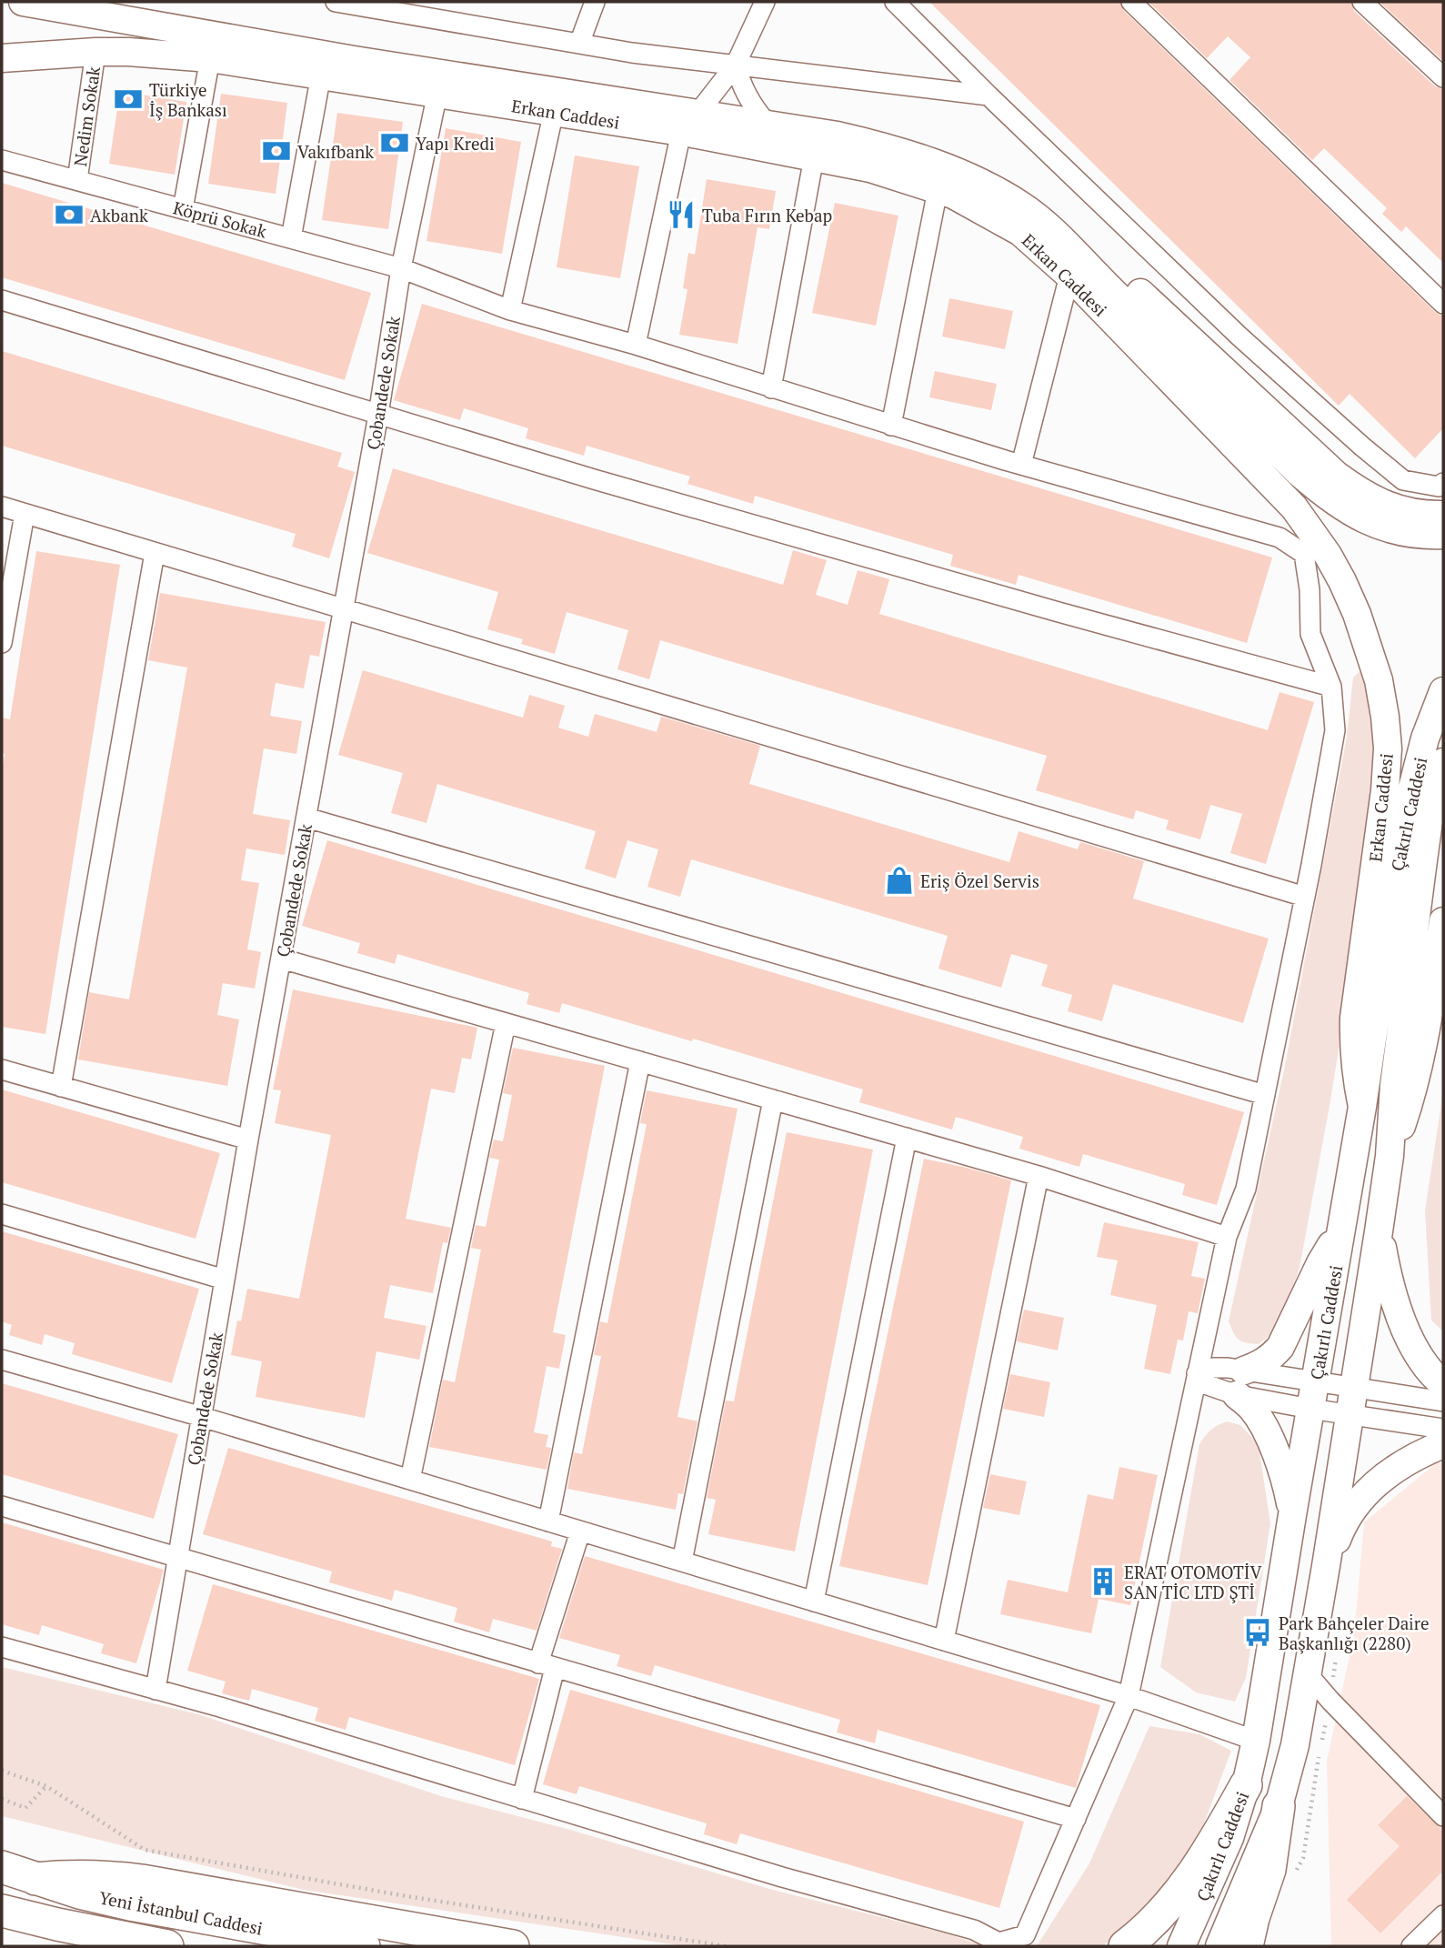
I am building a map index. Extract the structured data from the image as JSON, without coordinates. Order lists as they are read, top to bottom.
{
  "streets": {
    "highway": ["Yeni İstanbul Caddesi"],
    "main road": ["Erkan Caddesi", "Çakırlı Caddesi"],
    "street": ["Nedim Sokak", "Köprü Sokak", "Çobandede Sokak"]
  },
  "crossings": [
    ["Erkan Caddesi", "Nedim Sokak"],
    ["Erkan Caddesi", "Çobandede Sokak"],
    ["Erkan Caddesi", "Çakırlı Caddesi"],
    ["Nedim Sokak", "Köprü Sokak"],
    ["Köprü Sokak", "Çobandede Sokak"]
  ],
  "places": {
    "bank": [
      "Türkiye İş Bankası",
      "Yapı Kredi",
      "Vakıfbank",
      "Akbank"
    ],
    "restaurant": ["Tuba Fırın Kebap"],
    "shop": ["Eriş Özel Servis"],
    "building": ["ERAT OTOMOTİV SAN TİC LTD ŞTİ"],
    "bus stop": ["Park Bahçeler Dai̇re Başkanlığı (2280)"]
  }
}
